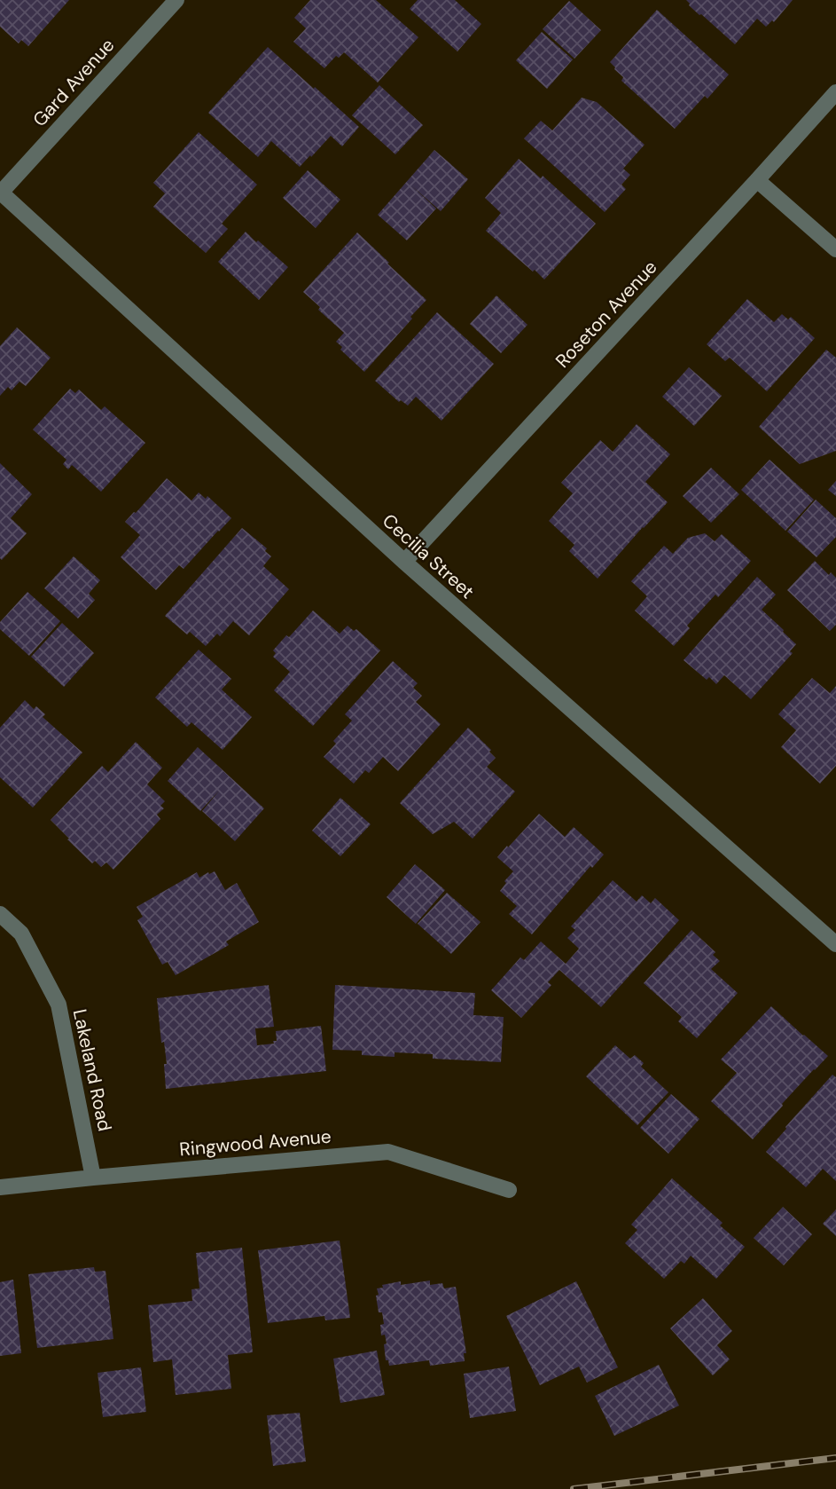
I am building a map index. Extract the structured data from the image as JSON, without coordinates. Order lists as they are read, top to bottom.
{
  "streets": {
    "street": [
      "Gard Avenue",
      "Roseton Avenue",
      "Cecilia Street",
      "Lakeland Road",
      "Ringwood Avenue"
    ]
  },
  "crossings": [
    ["Gard Avenue", "Cecilia Street"],
    ["Roseton Avenue", "Cecilia Street"],
    ["Lakeland Road", "Ringwood Avenue"]
  ]
}
